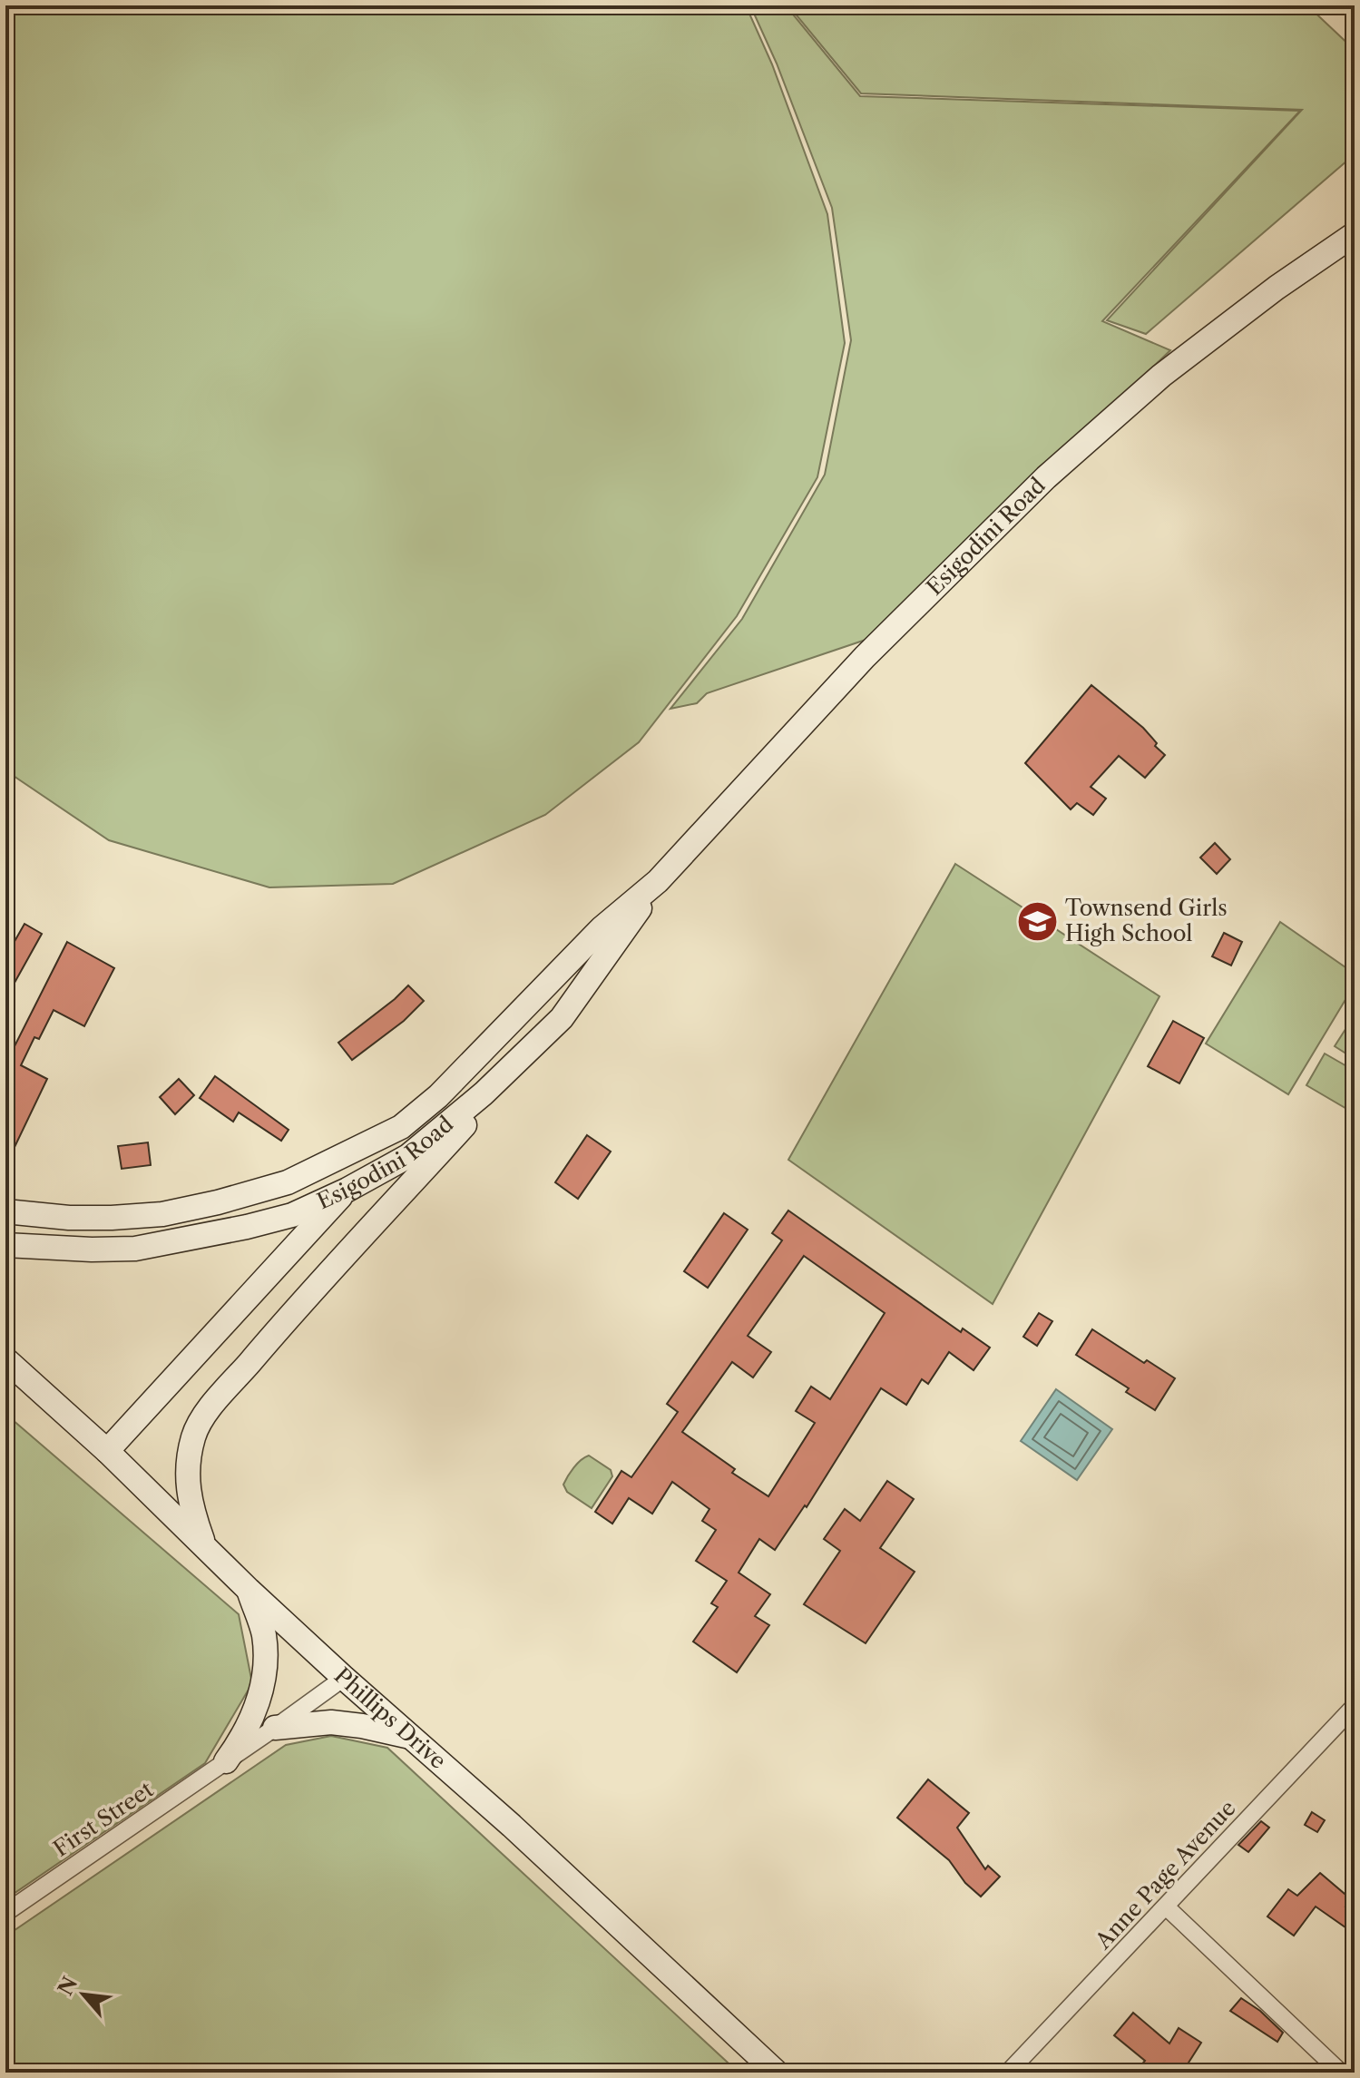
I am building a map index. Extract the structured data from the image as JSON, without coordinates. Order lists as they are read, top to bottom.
{
  "streets": {
    "main road": ["Esigodini Road", "Phillips Drive"],
    "street": ["First Street", "Anne Page Avenue"]
  },
  "crossings": [
    ["Phillips Drive", "First Street"]
  ],
  "places": {
    "school or university": ["Townsend Girls High School"]
  },
  "north": "top left"
}
